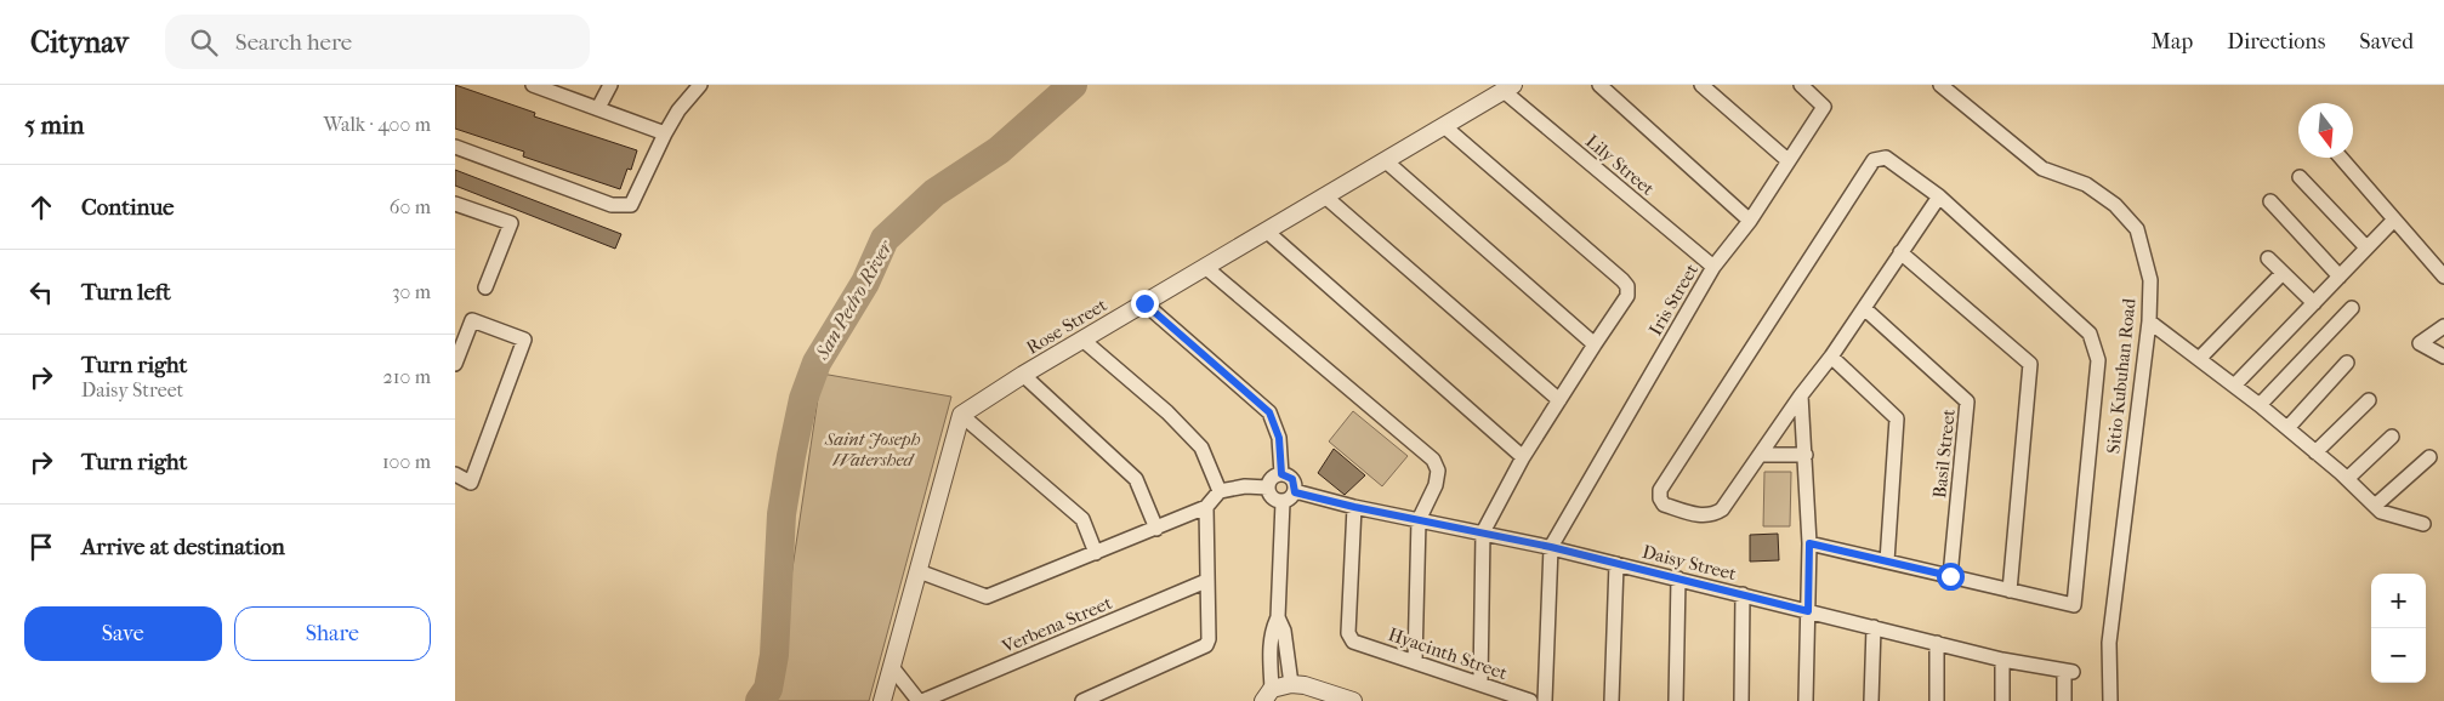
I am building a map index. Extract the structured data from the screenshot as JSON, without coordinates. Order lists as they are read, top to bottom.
{
  "streets": {
    "street": [
      "Lily Street",
      "Iris Street",
      "Rose Street",
      "Sitio Kubuhan Road",
      "Basil Street",
      "Daisy Street",
      "Verbena Street",
      "Hyacinth Street"
    ]
  },
  "crossings": [
    ["Lily Street", "Iris Street"],
    ["Lily Street", "Rose Street"],
    ["Iris Street", "Daisy Street"],
    ["Daisy Street", "Hyacinth Street"]
  ],
  "water": ["San Pedro River"],
  "parks": ["Saint Joseph Watershed"],
  "north": "bottom",
  "page": {
    "header": "Citynav",
    "search": "Search here",
    "nav": ["Map", "Directions", "Saved"],
    "heading": ["5 min", "Walk · 400 m"],
    "list": [
      ["Continue", "60 m"],
      ["Turn left", "30 m"],
      ["Turn right", "Daisy Street", "210 m"],
      ["Turn right", "100 m"],
      "Arrive at destination"
    ],
    "map_buttons": ["+", "−"],
    "buttons": ["Save", "Share"]
  }
}
